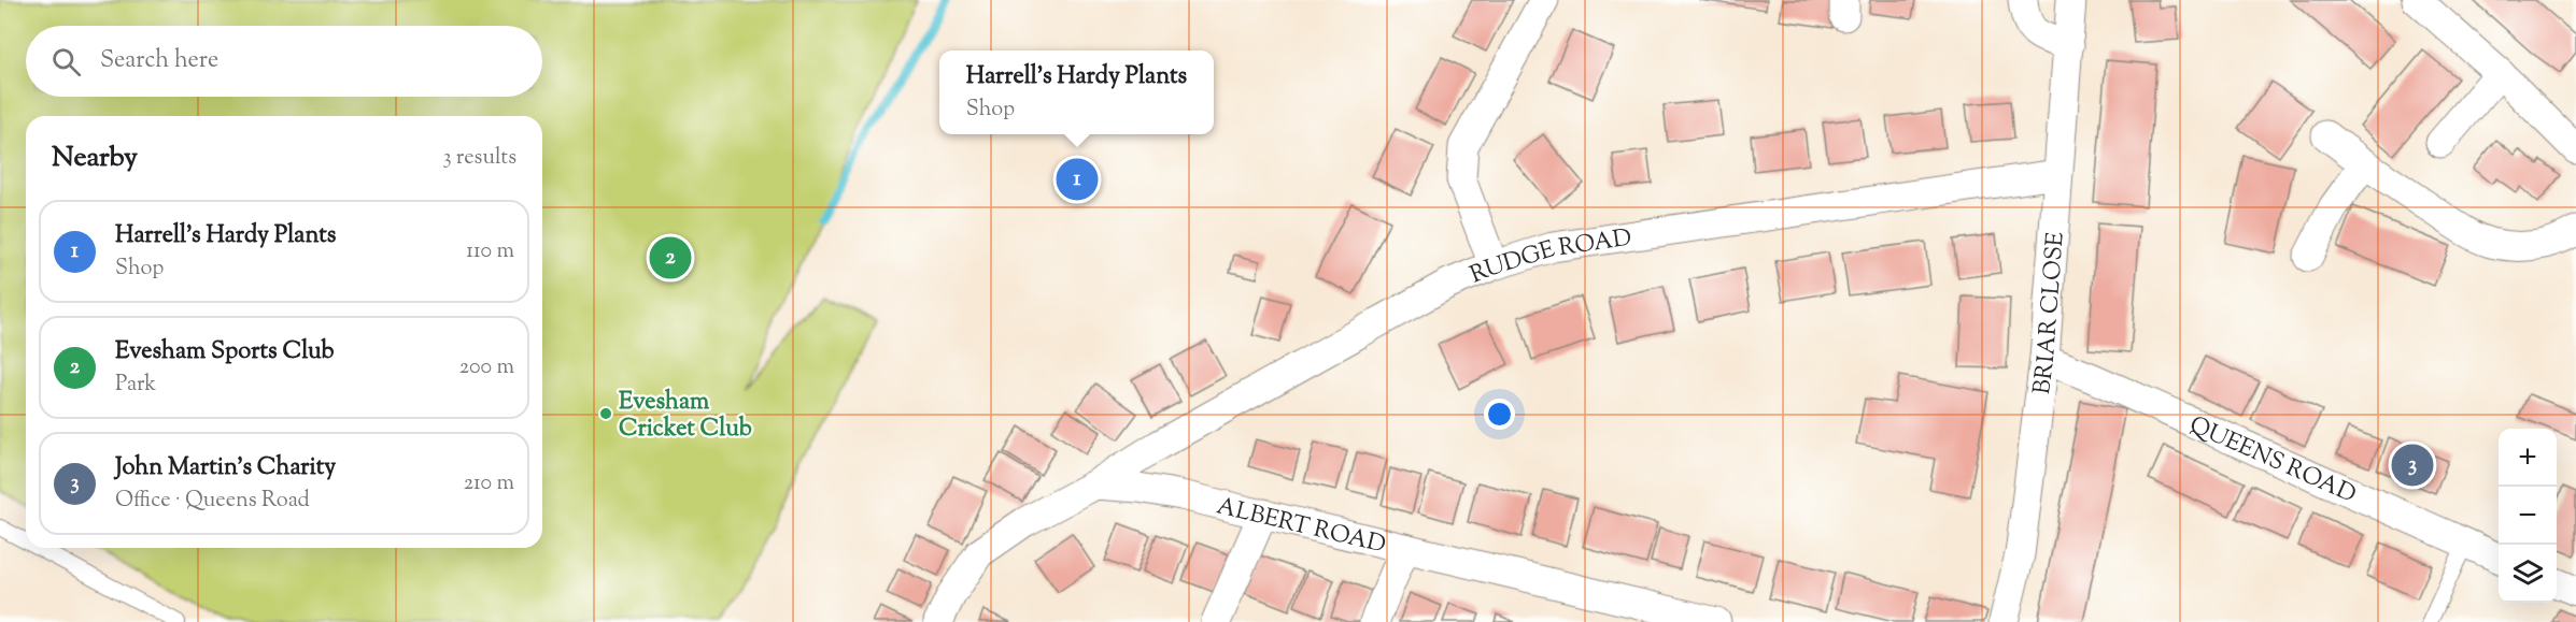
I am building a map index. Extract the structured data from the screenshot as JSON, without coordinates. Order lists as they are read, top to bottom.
{
  "streets": {
    "street": [
      "RUDGE ROAD",
      "BRIAR CLOSE",
      "QUEENS ROAD",
      "ALBERT ROAD"
    ]
  },
  "crossings": [
    ["RUDGE ROAD", "BRIAR CLOSE"],
    ["RUDGE ROAD", "ALBERT ROAD"],
    ["BRIAR CLOSE", "QUEENS ROAD"]
  ],
  "places": ["Evesham Cricket Club"],
  "page": {
    "search": "Search here",
    "popup": ["Harrell's Hardy Plants", "Shop"],
    "heading": ["Nearby", "3 results"],
    "pins": ["1", "2", "3"],
    "list": [
      {
        "mark": "1",
        "name": "Harrell's Hardy Plants",
        "note": "Shop",
        "value": "110 m"
      },
      {
        "mark": "2",
        "name": "Evesham Sports Club",
        "note": "Park",
        "value": "200 m"
      },
      {
        "mark": "3",
        "name": "John Martin's Charity",
        "note": "Office · Queens Road",
        "value": "210 m"
      }
    ],
    "map_buttons": ["+", "−"]
  }
}
